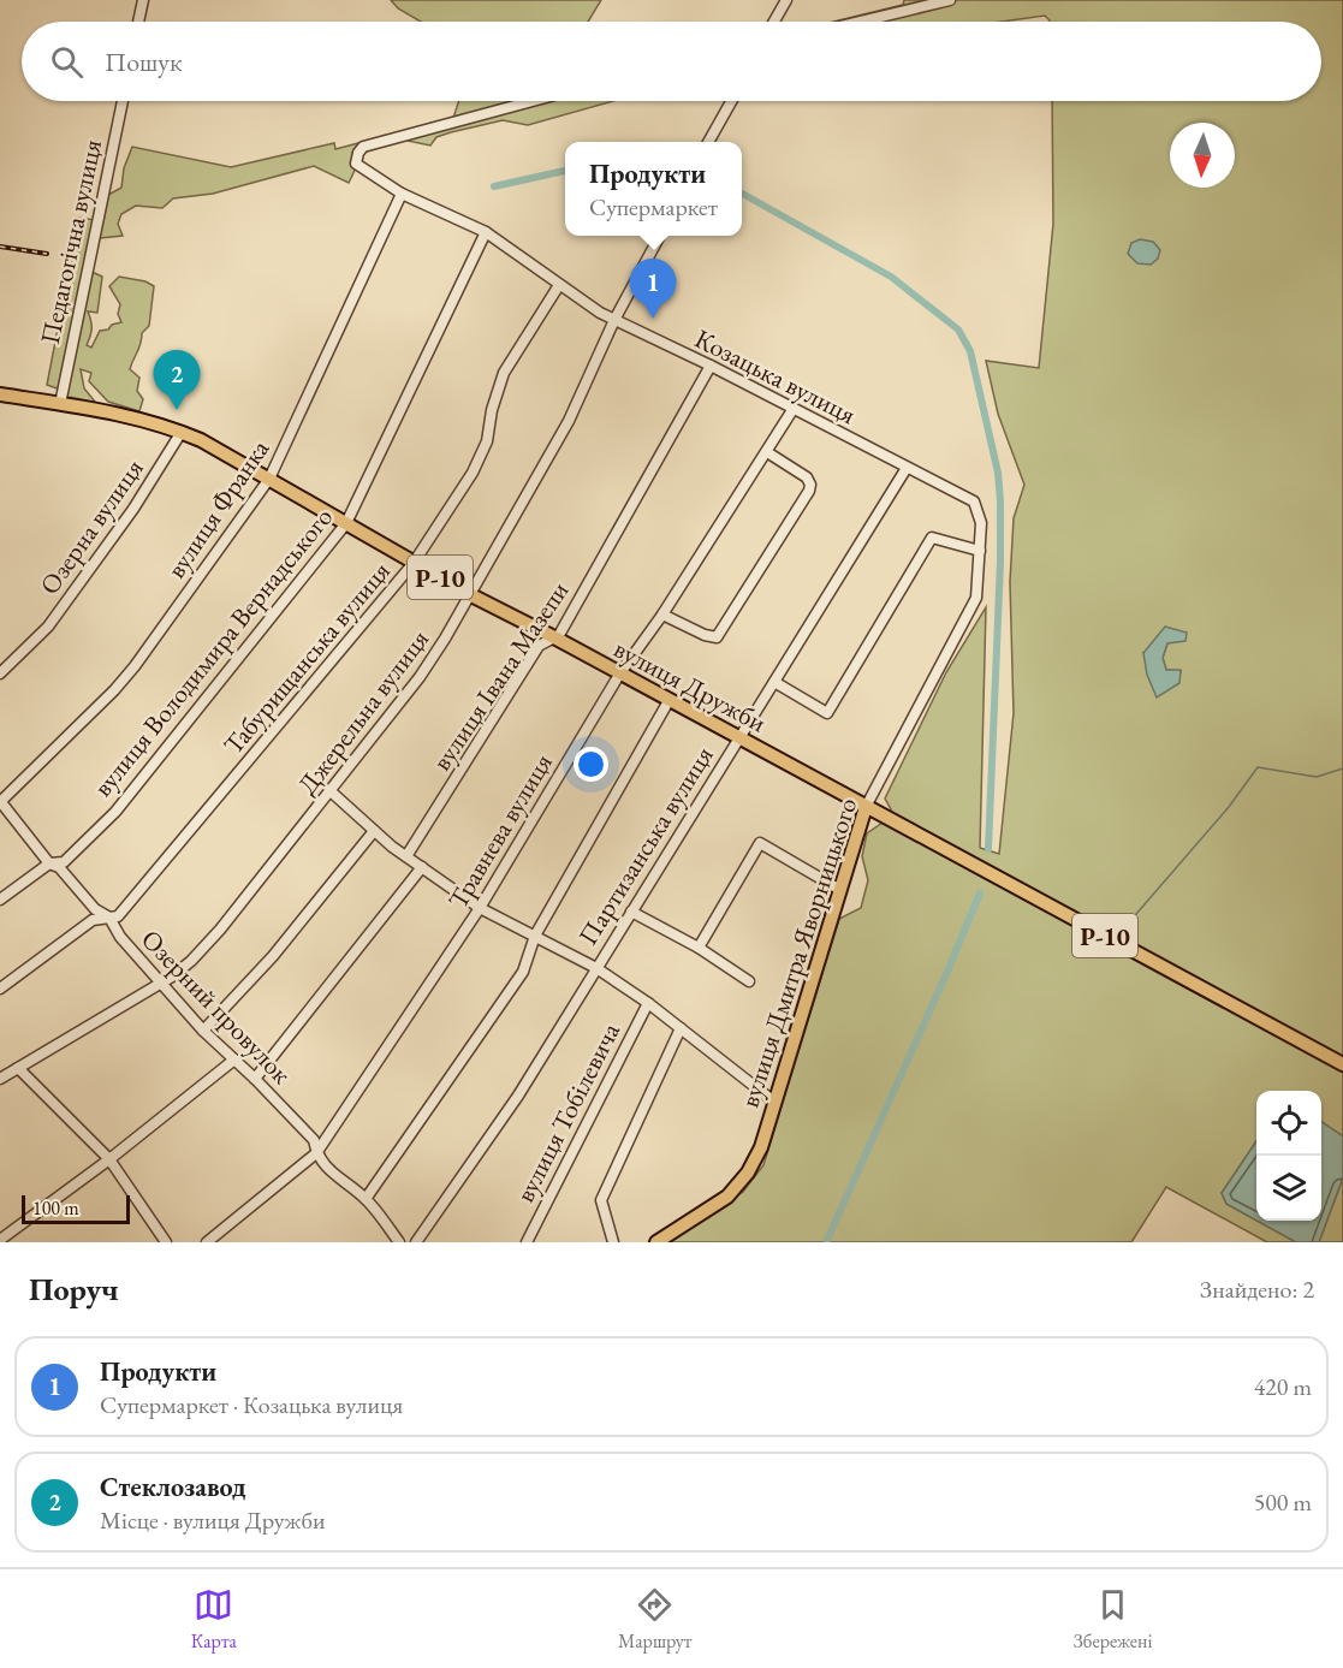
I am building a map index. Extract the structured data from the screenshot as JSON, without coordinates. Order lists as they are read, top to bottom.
{
  "streets": {
    "main road": ["Р-10", "вулиця Дружби", "вулиця Дмитра Яворницького"],
    "street": [
      "Педагогічна вулиця",
      "Козацька вулиця",
      "вулиця Франка",
      "Озерна вулиця",
      "вулиця Володимира Вернадського",
      "Табурищанська вулиця",
      "вулиця Івана Мазепи",
      "Джерельна вулиця",
      "Травнева вулиця",
      "Партизанська вулиця",
      "Озерний провулок",
      "вулиця Тобілевича"
    ]
  },
  "crossings": [
    ["Педагогічна вулиця", "вулиця Дружби"],
    ["Козацька вулиця", "вулиця Франка"],
    ["Козацька вулиця", "вулиця Володимира Вернадського"],
    ["Козацька вулиця", "Табурищанська вулиця"],
    ["Козацька вулиця", "вулиця Івана Мазепи"],
    ["Козацька вулиця", "Джерельна вулиця"],
    ["Козацька вулиця", "Травнева вулиця"],
    ["Козацька вулиця", "Партизанська вулиця"],
    ["Козацька вулиця", "вулиця Дмитра Яворницького"],
    ["вулиця Франка", "вулиця Дружби"],
    ["вулиця Франка", "Озерний провулок"],
    ["Озерна вулиця", "вулиця Дружби"],
    ["вулиця Володимира Вернадського", "вулиця Дружби"],
    ["вулиця Володимира Вернадського", "Озерний провулок"],
    ["Табурищанська вулиця", "вулиця Дружби"],
    ["Табурищанська вулиця", "Озерний провулок"],
    ["вулиця Івана Мазепи", "вулиця Дружби"],
    ["вулиця Дружби", "Джерельна вулиця"],
    ["вулиця Дружби", "Травнева вулиця"],
    ["вулиця Дружби", "Партизанська вулиця"],
    ["вулиця Дружби", "вулиця Дмитра Яворницького"],
    ["Джерельна вулиця", "Озерний провулок"],
    ["Травнева вулиця", "Озерний провулок"]
  ],
  "scale_bar": "100 m",
  "north": "bottom",
  "page": {
    "search": "Пошук",
    "popup": ["Продукти", "Супермаркет"],
    "pins": ["1", "2"],
    "scale": "100 m",
    "heading": ["Поруч", "Знайдено: 2"],
    "list": [
      {
        "mark": "1",
        "name": "Продукти",
        "note": "Супермаркет · Козацька вулиця",
        "value": "420 m"
      },
      {
        "mark": "2",
        "name": "Стеклозавод",
        "note": "Місце · вулиця Дружби",
        "value": "500 m"
      }
    ],
    "nav": ["Карта", "Маршрут", "Збережені"]
  }
}
